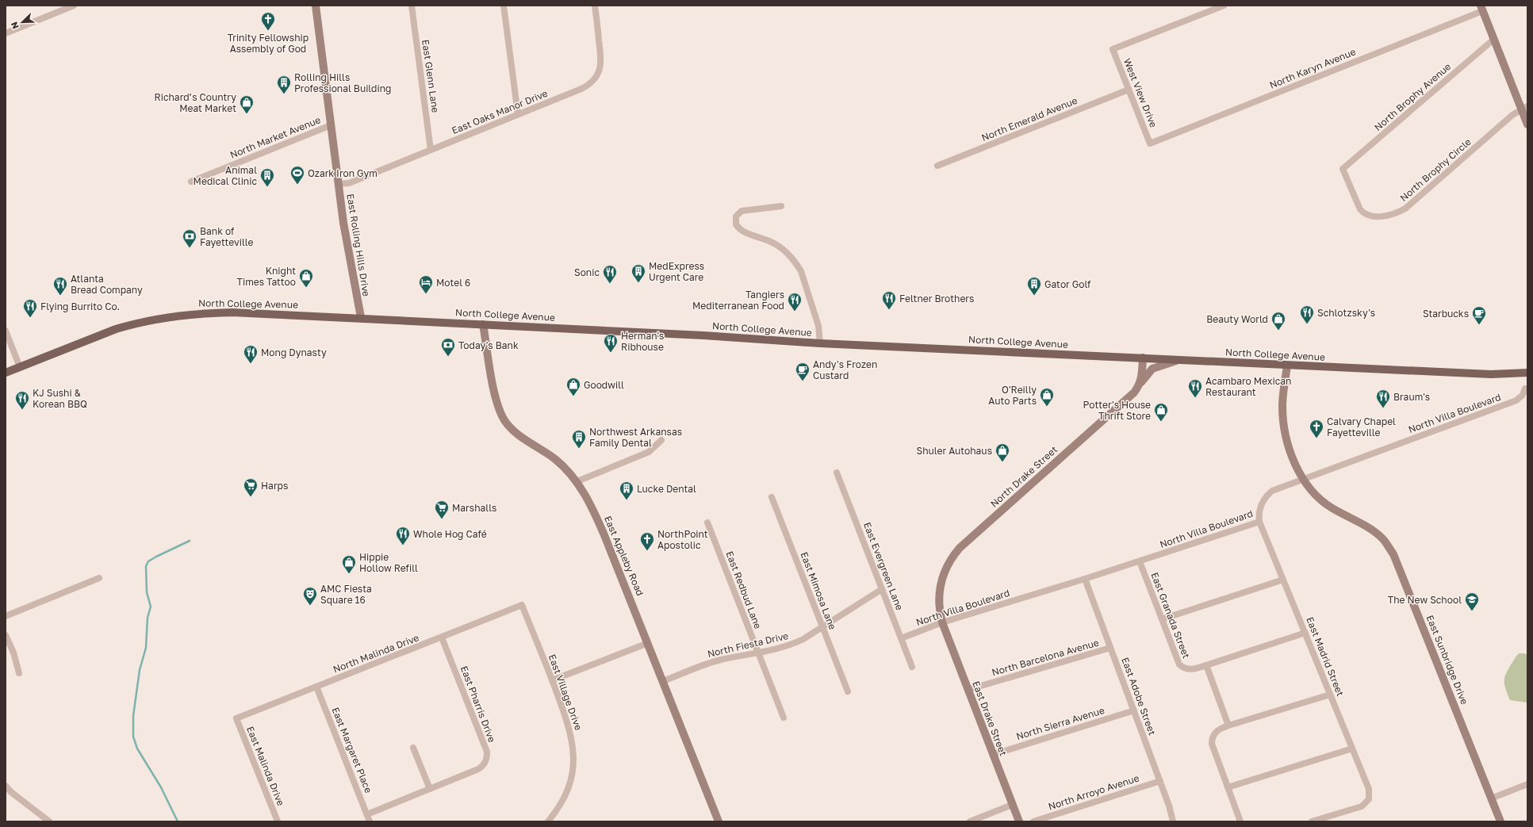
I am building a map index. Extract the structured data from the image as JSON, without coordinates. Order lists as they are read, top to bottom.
{
  "streets": {
    "main road": ["North College Avenue"],
    "street": [
      "North Karyn Avenue",
      "East Glenn Lane",
      "West View Drive",
      "North Brophy Avenue",
      "East Oaks Manor Drive",
      "North Emerald Avenue",
      "North Market Avenue",
      "North Brophy Circle",
      "East Rolling Hills Drive",
      "North Villa Boulevard",
      "North Drake Street",
      "East Appleby Road",
      "East Evergreen Lane",
      "East Redbud Lane",
      "East Mimosa Lane",
      "East Granada Street",
      "North Fiesta Drive",
      "North Malinda Drive",
      "East Madrid Street",
      "North Barcelona Avenue",
      "East Sunbridge Drive",
      "East Village Drive",
      "East Adobe Street",
      "East Pharris Drive",
      "East Drake Street",
      "North Sierra Avenue",
      "East Margaret Place",
      "East Malinda Drive",
      "North Arroyo Avenue"
    ]
  },
  "crossings": [
    ["North Karyn Avenue", "West View Drive"],
    ["East Glenn Lane", "East Oaks Manor Drive"],
    ["West View Drive", "North Emerald Avenue"],
    ["North Brophy Avenue", "North Brophy Circle"],
    ["East Oaks Manor Drive", "East Rolling Hills Drive"],
    ["North Market Avenue", "East Rolling Hills Drive"],
    ["East Rolling Hills Drive", "North College Avenue"],
    ["North College Avenue", "North Drake Street"],
    ["North College Avenue", "East Appleby Road"],
    ["North College Avenue", "East Sunbridge Drive"],
    ["North Villa Boulevard", "North Drake Street"],
    ["North Villa Boulevard", "East Evergreen Lane"],
    ["North Villa Boulevard", "East Granada Street"],
    ["North Villa Boulevard", "East Madrid Street"],
    ["North Villa Boulevard", "East Sunbridge Drive"],
    ["North Villa Boulevard", "East Adobe Street"],
    ["North Villa Boulevard", "East Drake Street"],
    ["North Drake Street", "East Drake Street"],
    ["East Appleby Road", "North Fiesta Drive"],
    ["East Evergreen Lane", "North Fiesta Drive"],
    ["East Redbud Lane", "North Fiesta Drive"],
    ["East Mimosa Lane", "North Fiesta Drive"],
    ["North Malinda Drive", "East Village Drive"],
    ["North Malinda Drive", "East Pharris Drive"],
    ["North Malinda Drive", "East Margaret Place"],
    ["North Malinda Drive", "East Malinda Drive"],
    ["North Barcelona Avenue", "East Adobe Street"],
    ["North Barcelona Avenue", "East Drake Street"],
    ["East Adobe Street", "North Sierra Avenue"],
    ["East Adobe Street", "North Arroyo Avenue"],
    ["East Pharris Drive", "East Margaret Place"],
    ["East Drake Street", "North Sierra Avenue"]
  ],
  "places": {
    "church": ["Trinity Fellowship Assembly of God", "Calvary Chapel Fayetteville", "NorthPoint Apostolic"],
    "building": [
      "Rolling Hills Professional Building",
      "Animal Medical Clinic",
      "MedExpress Urgent Care",
      "Gator Golf",
      "Northwest Arkansas Family Dental",
      "Lucke Dental"
    ],
    "shop": [
      "Richard’s Country Meat Market",
      "Knight Times Tattoo",
      "Beauty World",
      "Goodwill",
      "O'Reilly Auto Parts",
      "Potter's House Thrift Store",
      "Shuler Autohaus",
      "Hippie Hollow Refill"
    ],
    "sports": ["Ozark Iron Gym"],
    "bank": ["Bank of Fayetteville", "Today's Bank"],
    "restaurant": [
      "Sonic",
      "Atlanta Bread Company",
      "Feltner Brothers",
      "Tangiers Mediterranean Food",
      "Flying Burrito Co.",
      "Schlotzsky's",
      "Herman's Ribhouse",
      "Mong Dynasty",
      "Acambaro Mexican Restaurant",
      "Braum's",
      "KJ Sushi & Korean BBQ",
      "Whole Hog Café"
    ],
    "hotel": ["Motel 6"],
    "cafe": ["Starbucks", "Andy's Frozen Custard"],
    "supermarket": ["Harps", "Marshalls"],
    "theatre": ["AMC Fiesta Square 16"],
    "school or university": ["The New School"]
  },
  "north": "bottom left"
}
